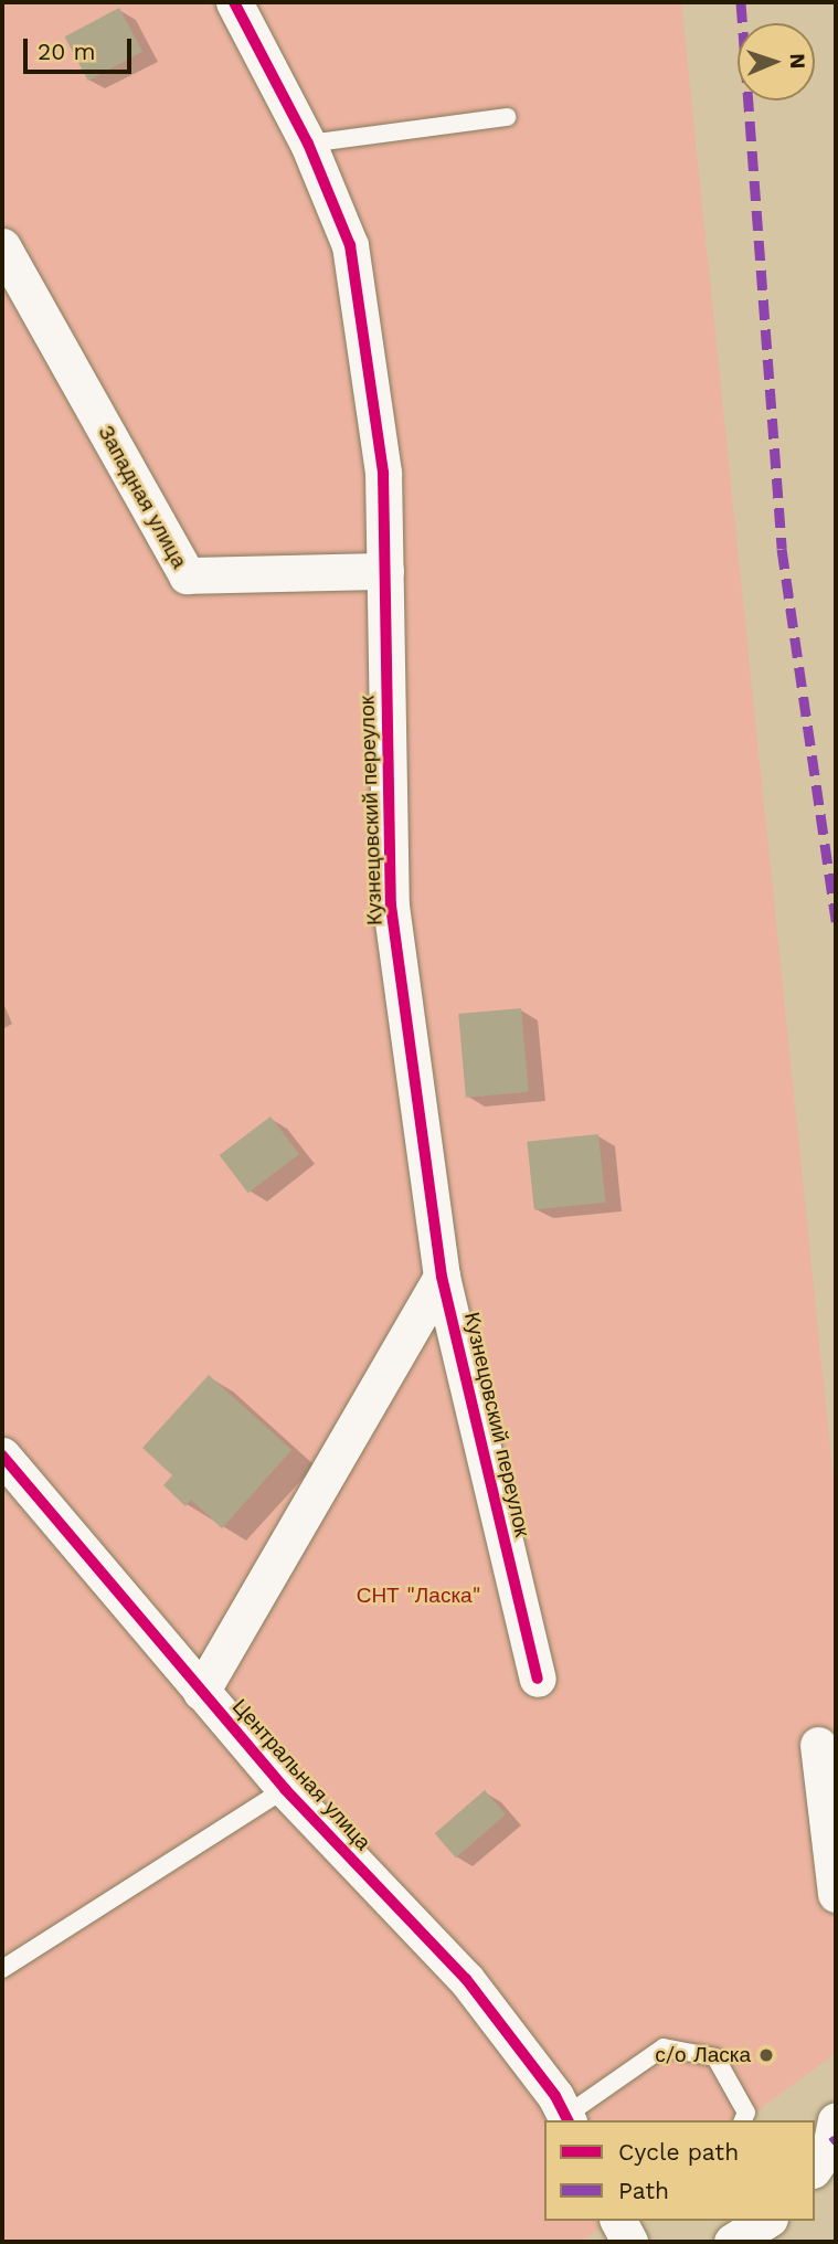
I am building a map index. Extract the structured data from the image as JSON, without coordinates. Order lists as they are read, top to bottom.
{
  "streets": {
    "street": ["Западная улица", "Кузнецовский переулок", "Центральная улица"]
  },
  "crossings": [
    ["Западная улица", "Кузнецовский переулок"]
  ],
  "parks": ["СНТ \"Ласка\""],
  "places": ["с/о Ласка"],
  "legend": ["Cycle path", "Path"],
  "scale_bar": "20 m",
  "north": "right"
}
